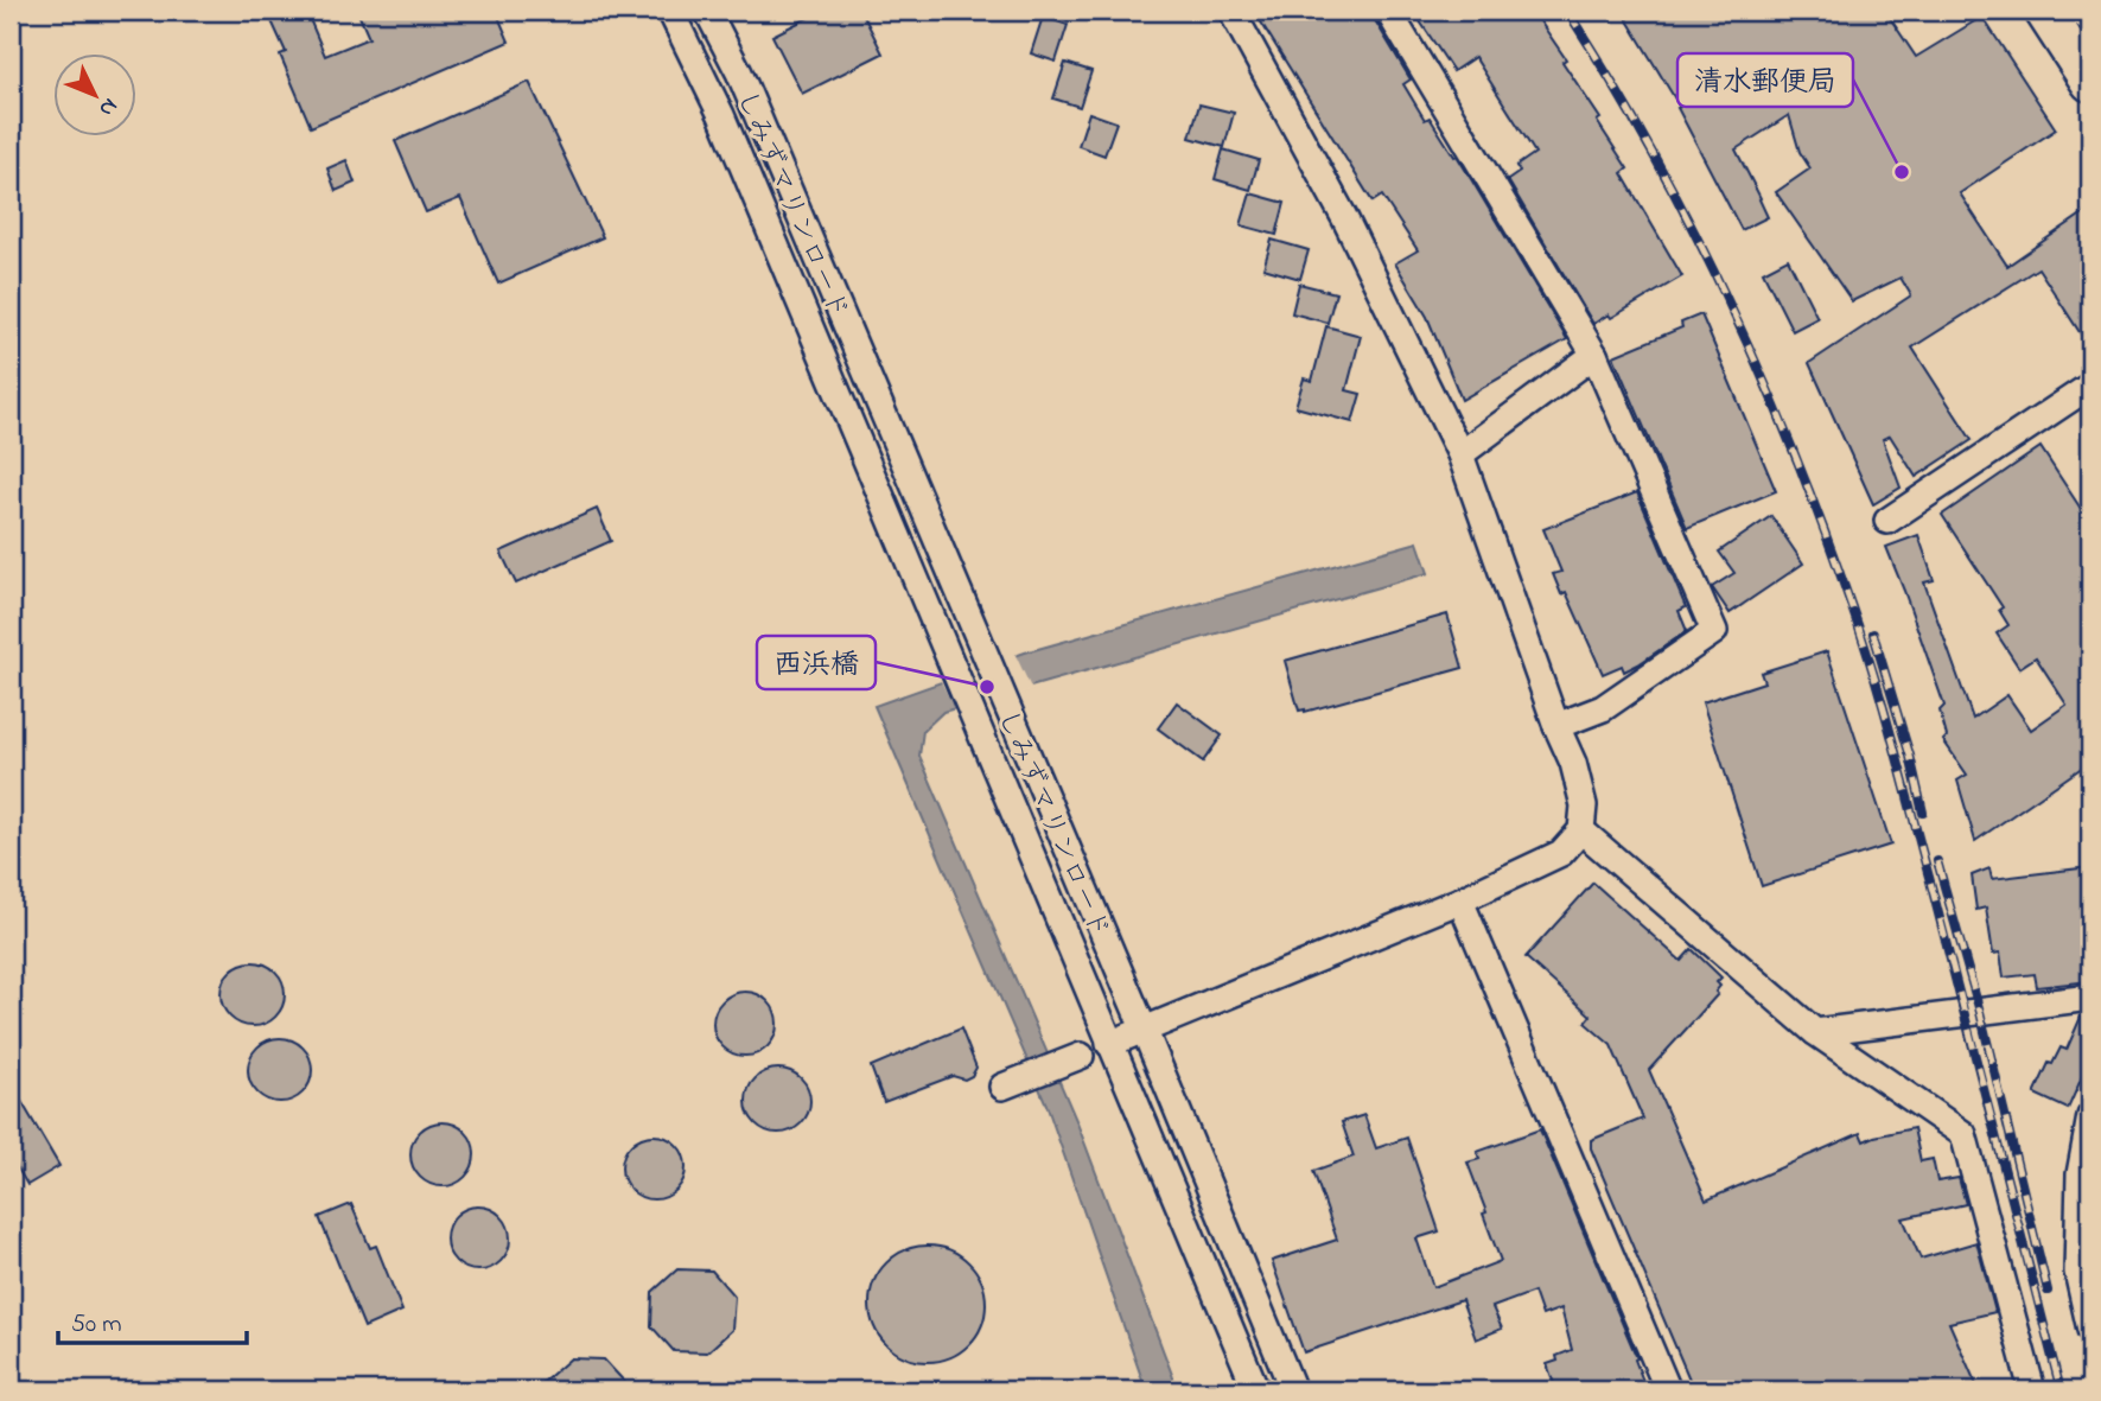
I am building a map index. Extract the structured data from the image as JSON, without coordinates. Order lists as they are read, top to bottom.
{
  "streets": {
    "street": ["しみずマリンロード"]
  },
  "places": ["清水郵便局", "西浜橋"],
  "scale_bar": "50 m",
  "north": "bottom right"
}
